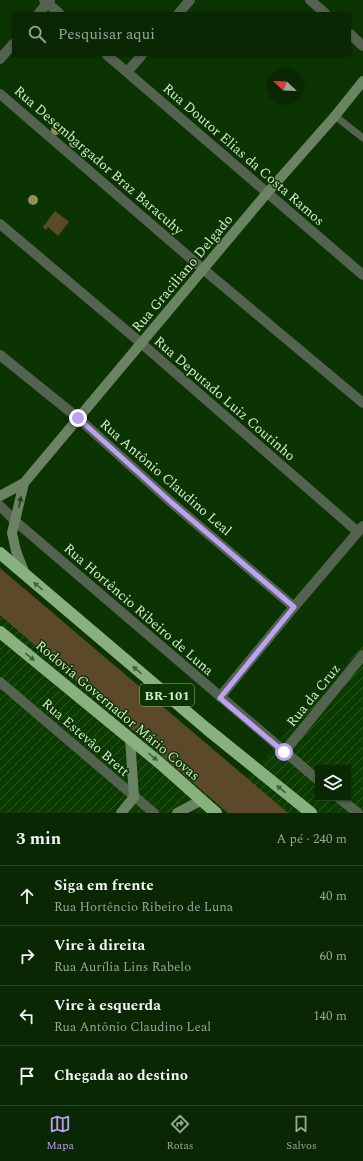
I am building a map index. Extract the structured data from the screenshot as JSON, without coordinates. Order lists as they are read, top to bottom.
{
  "streets": {
    "highway": ["BR-101", "Rodovia Governador Mário Covas"],
    "street": [
      "Rua Doutor Elias da Costa Ramos",
      "Rua Desembargador Braz Baracuhy",
      "Rua Graciliano Delgado",
      "Rua Deputado Luiz Coutinho",
      "Rua Antônio Claudino Leal",
      "Rua Hortêncio Ribeiro de Luna",
      "Rua da Cruz",
      "Rua Estevão Brett"
    ]
  },
  "crossings": [
    ["Rua Doutor Elias da Costa Ramos", "Rua Graciliano Delgado"],
    ["Rua Desembargador Braz Baracuhy", "Rua Graciliano Delgado"],
    ["Rua Graciliano Delgado", "Rua Deputado Luiz Coutinho"],
    ["Rua Graciliano Delgado", "Rua Antônio Claudino Leal"],
    ["Rua Graciliano Delgado", "Rua Hortêncio Ribeiro de Luna"],
    ["Rua Graciliano Delgado", "BR-101"],
    ["Rua Hortêncio Ribeiro de Luna", "Rua da Cruz"]
  ],
  "north": "top left",
  "page": {
    "search": "Pesquisar aqui",
    "heading": ["3 min", "A pé · 240 m"],
    "list": [
      ["Siga em frente", "Rua Hortêncio Ribeiro de Luna", "40 m"],
      ["Vire à direita", "Rua Aurília Lins Rabelo", "60 m"],
      ["Vire à esquerda", "Rua Antônio Claudino Leal", "140 m"],
      "Chegada ao destino"
    ],
    "nav": ["Mapa", "Rotas", "Salvos"]
  }
}
